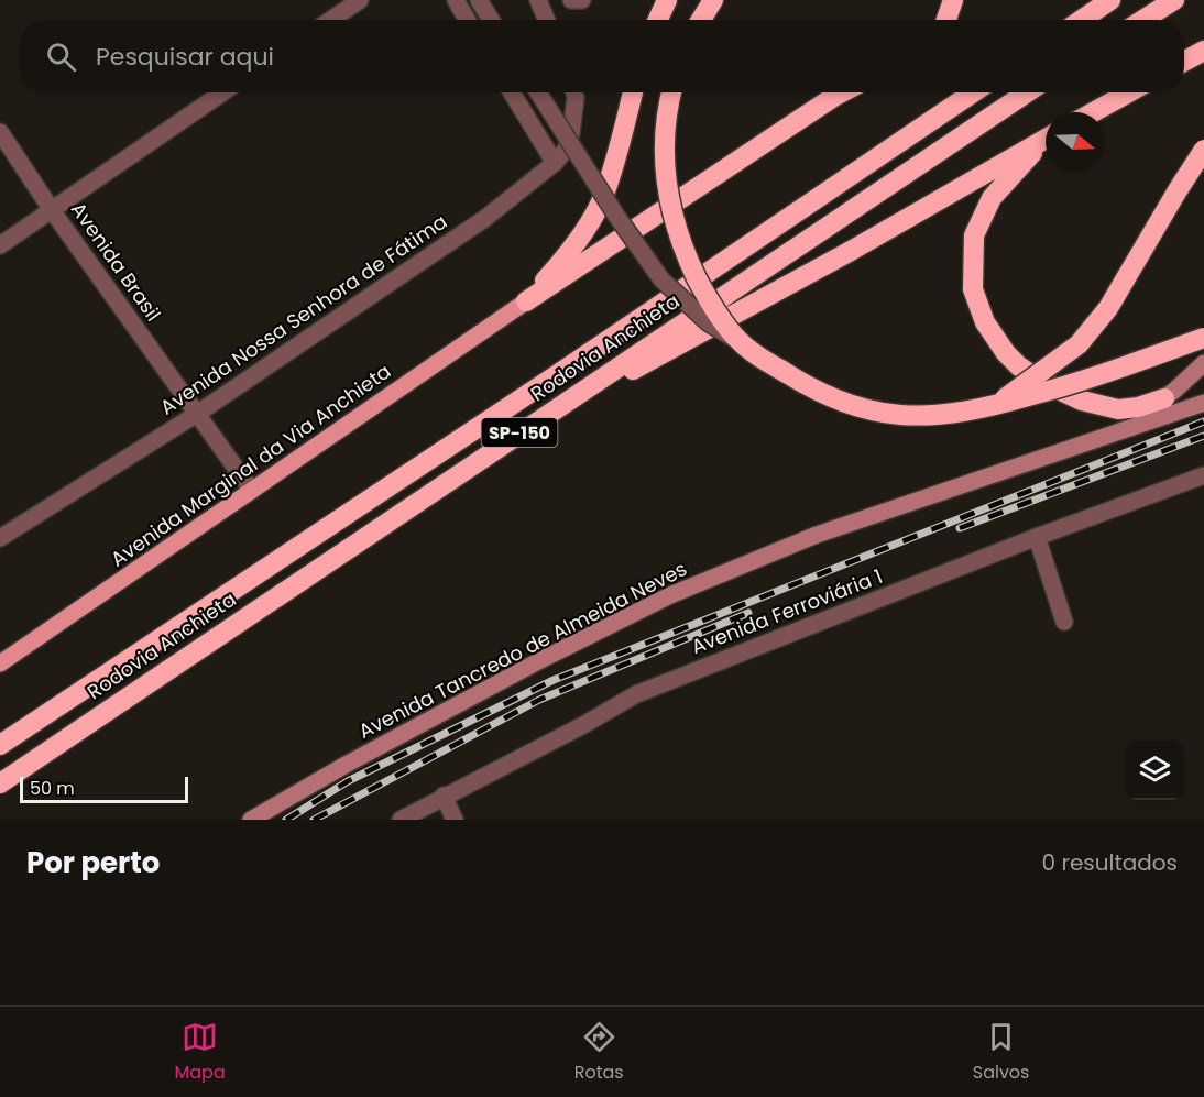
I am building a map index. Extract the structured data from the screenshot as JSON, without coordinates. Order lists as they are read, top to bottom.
{
  "streets": {
    "highway": ["Rodovia Anchieta", "SP-150"],
    "main road": ["Avenida Marginal da Via Anchieta", "Avenida Tancredo de Almeida Neves"],
    "street": ["Avenida Brasil", "Avenida Nossa Senhora de Fátima", "Avenida Ferroviária 1"]
  },
  "crossings": [
    ["Avenida Brasil", "Avenida Nossa Senhora de Fátima"],
    ["Avenida Brasil", "Avenida Marginal da Via Anchieta"]
  ],
  "scale_bar": "50 m",
  "north": "right",
  "page": {
    "search": "Pesquisar aqui",
    "scale": "50 m",
    "heading": ["Por perto", "0 resultados"],
    "nav": ["Mapa", "Rotas", "Salvos"]
  }
}
